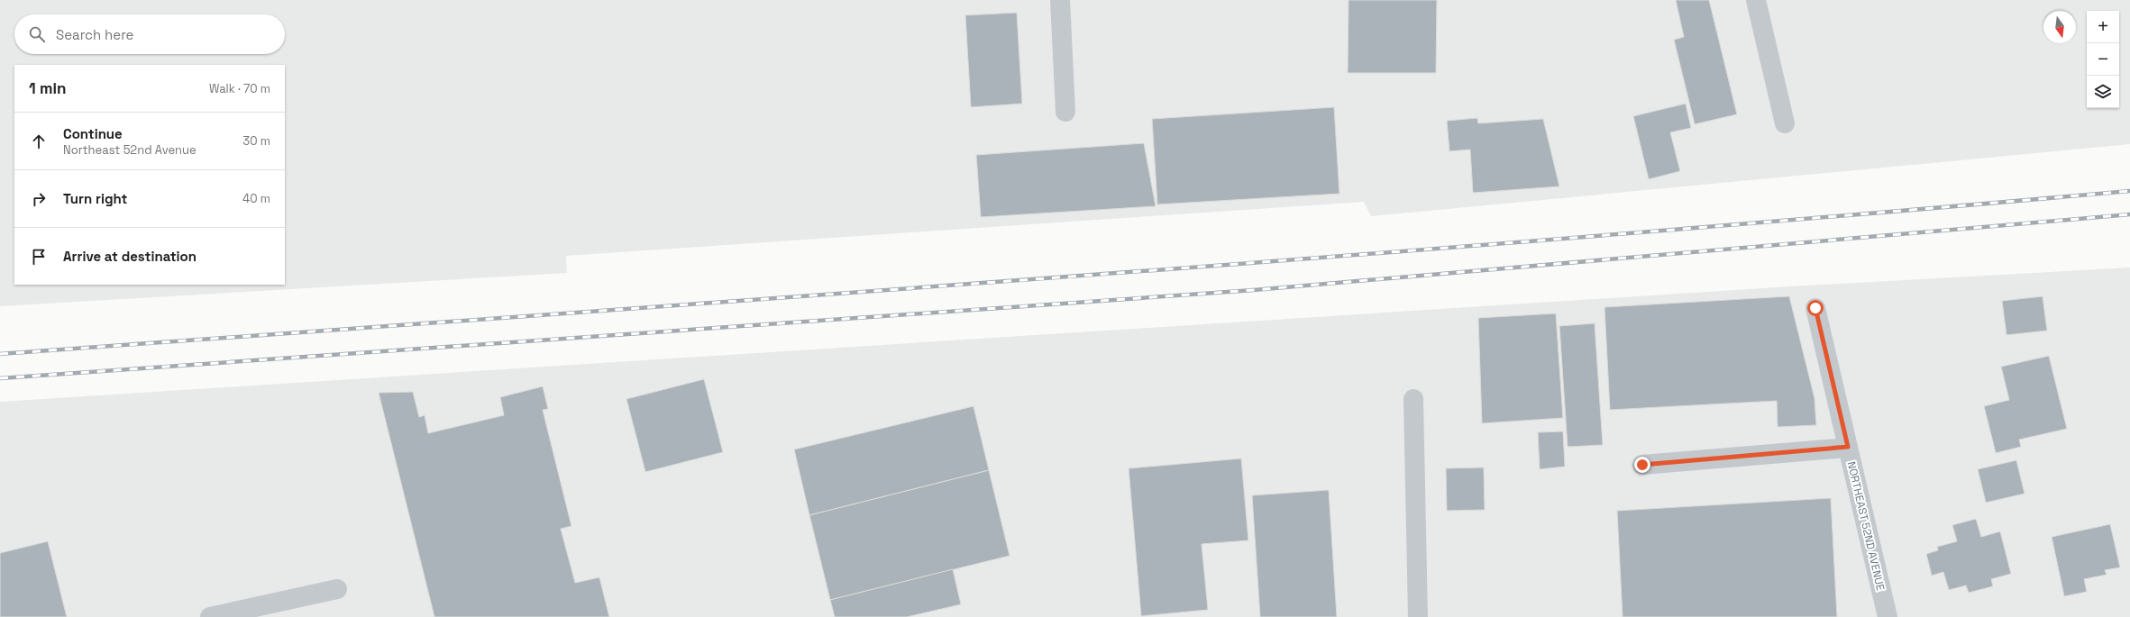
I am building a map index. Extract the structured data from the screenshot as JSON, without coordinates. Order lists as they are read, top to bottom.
{
  "streets": {
    "street": ["NORTHEAST 52ND AVENUE"]
  },
  "north": "bottom",
  "page": {
    "map_buttons": ["+", "−"],
    "search": "Search here",
    "heading": ["1 min", "Walk · 70 m"],
    "list": [
      ["Continue", "Northeast 52nd Avenue", "30 m"],
      ["Turn right", "40 m"],
      "Arrive at destination"
    ]
  }
}
